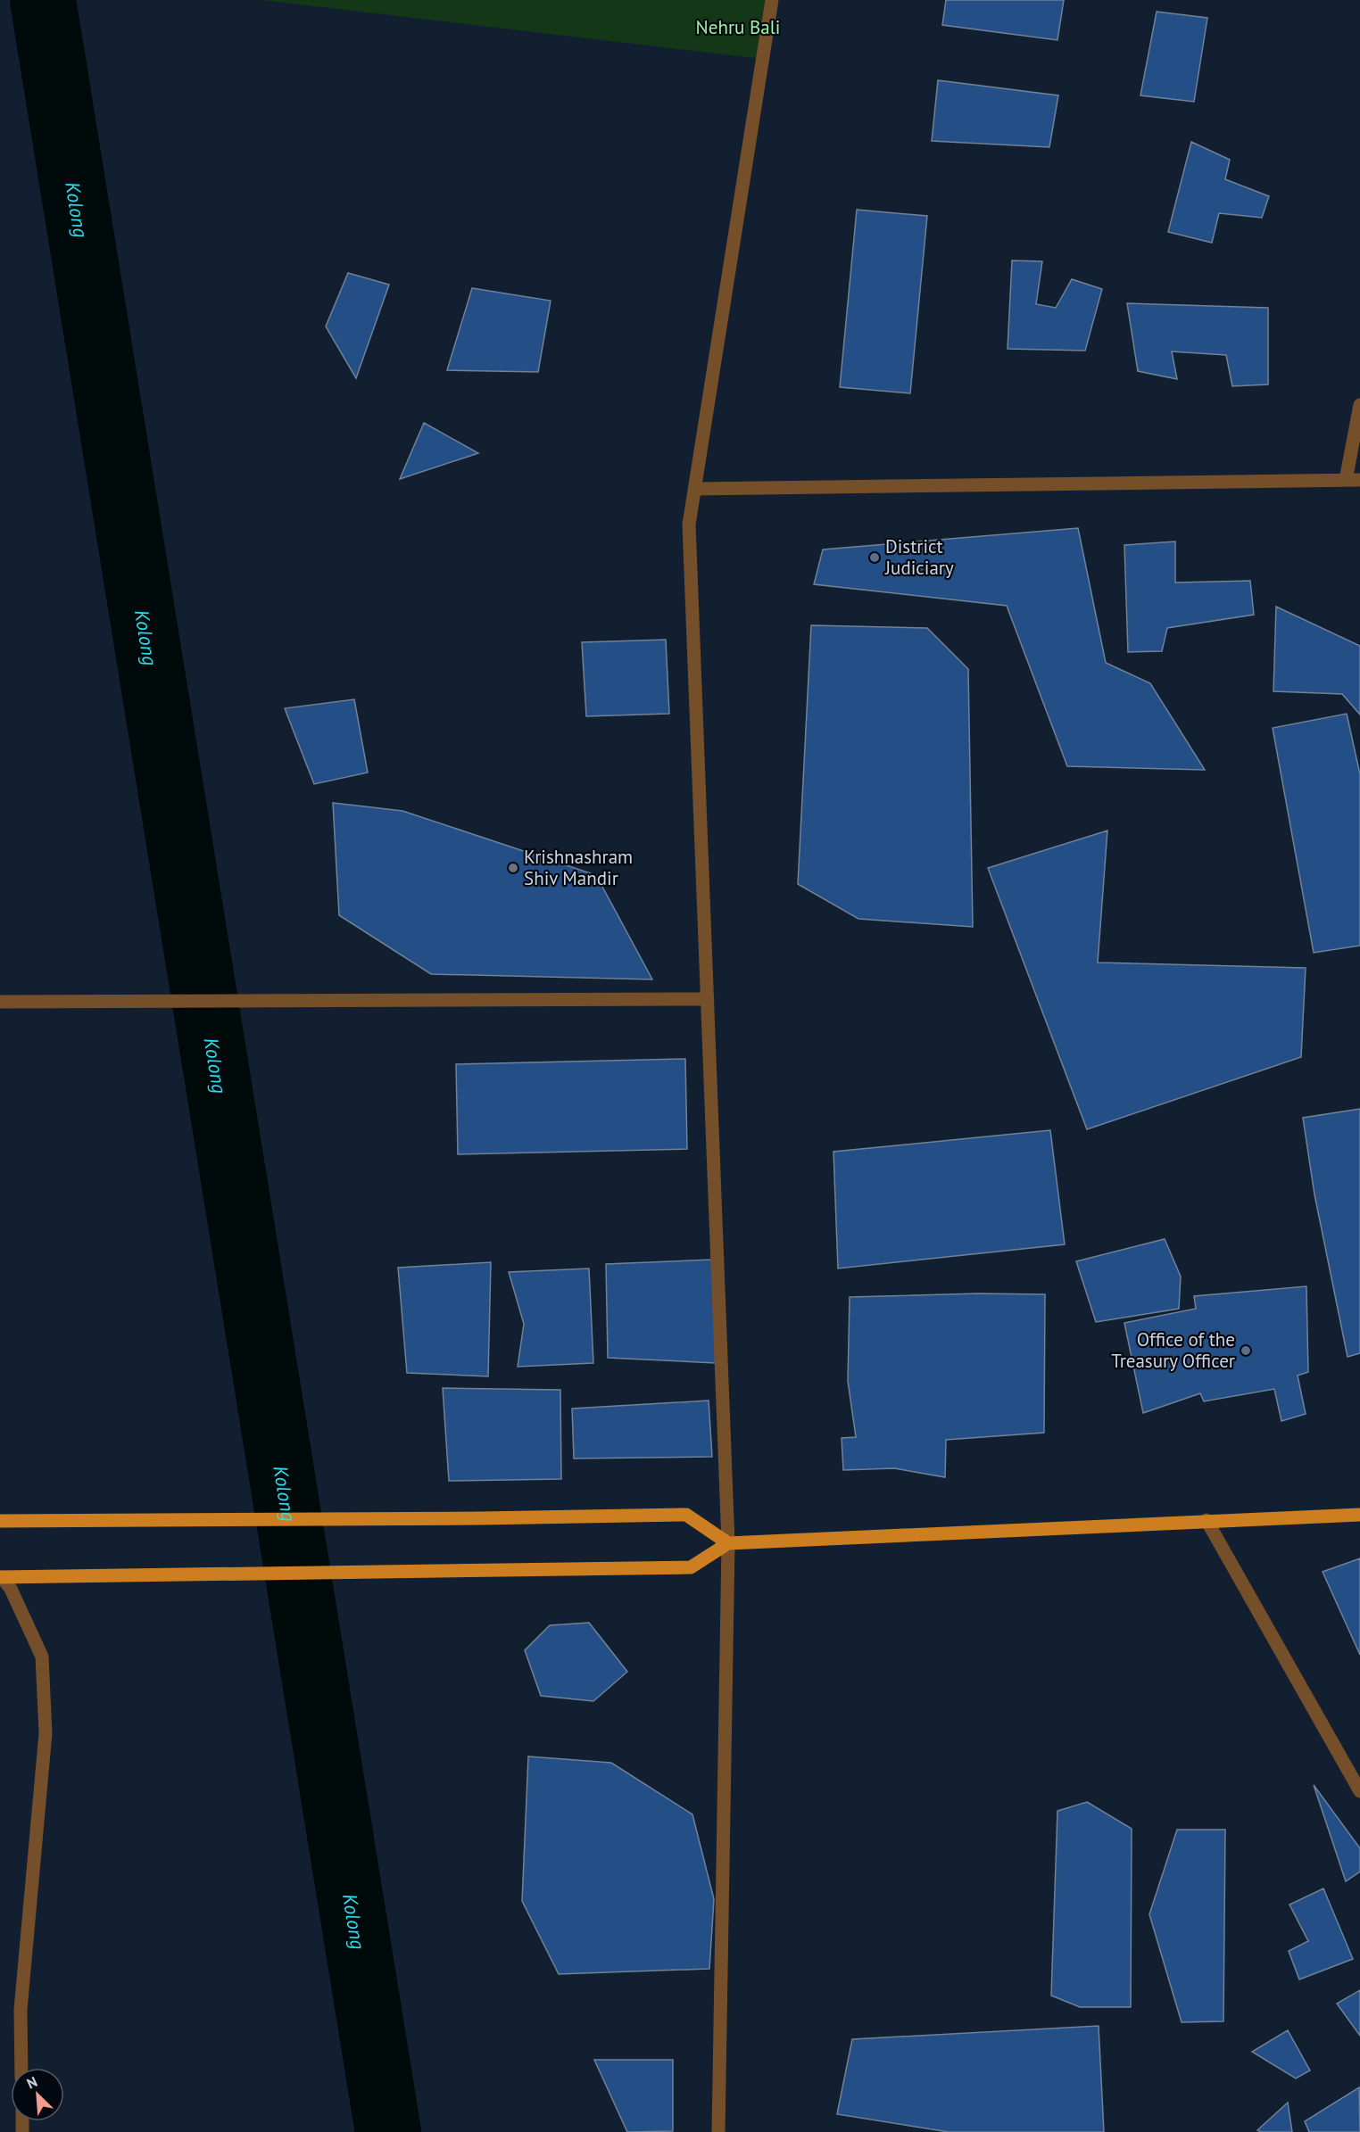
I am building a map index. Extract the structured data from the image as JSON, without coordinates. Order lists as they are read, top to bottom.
{
  "water": ["Kolong"],
  "parks": ["Nehru Bali"],
  "places": ["District Judiciary", "Krishnashram Shiv Mandir", "Office of the Treasury Officer"],
  "north": "top left"
}
